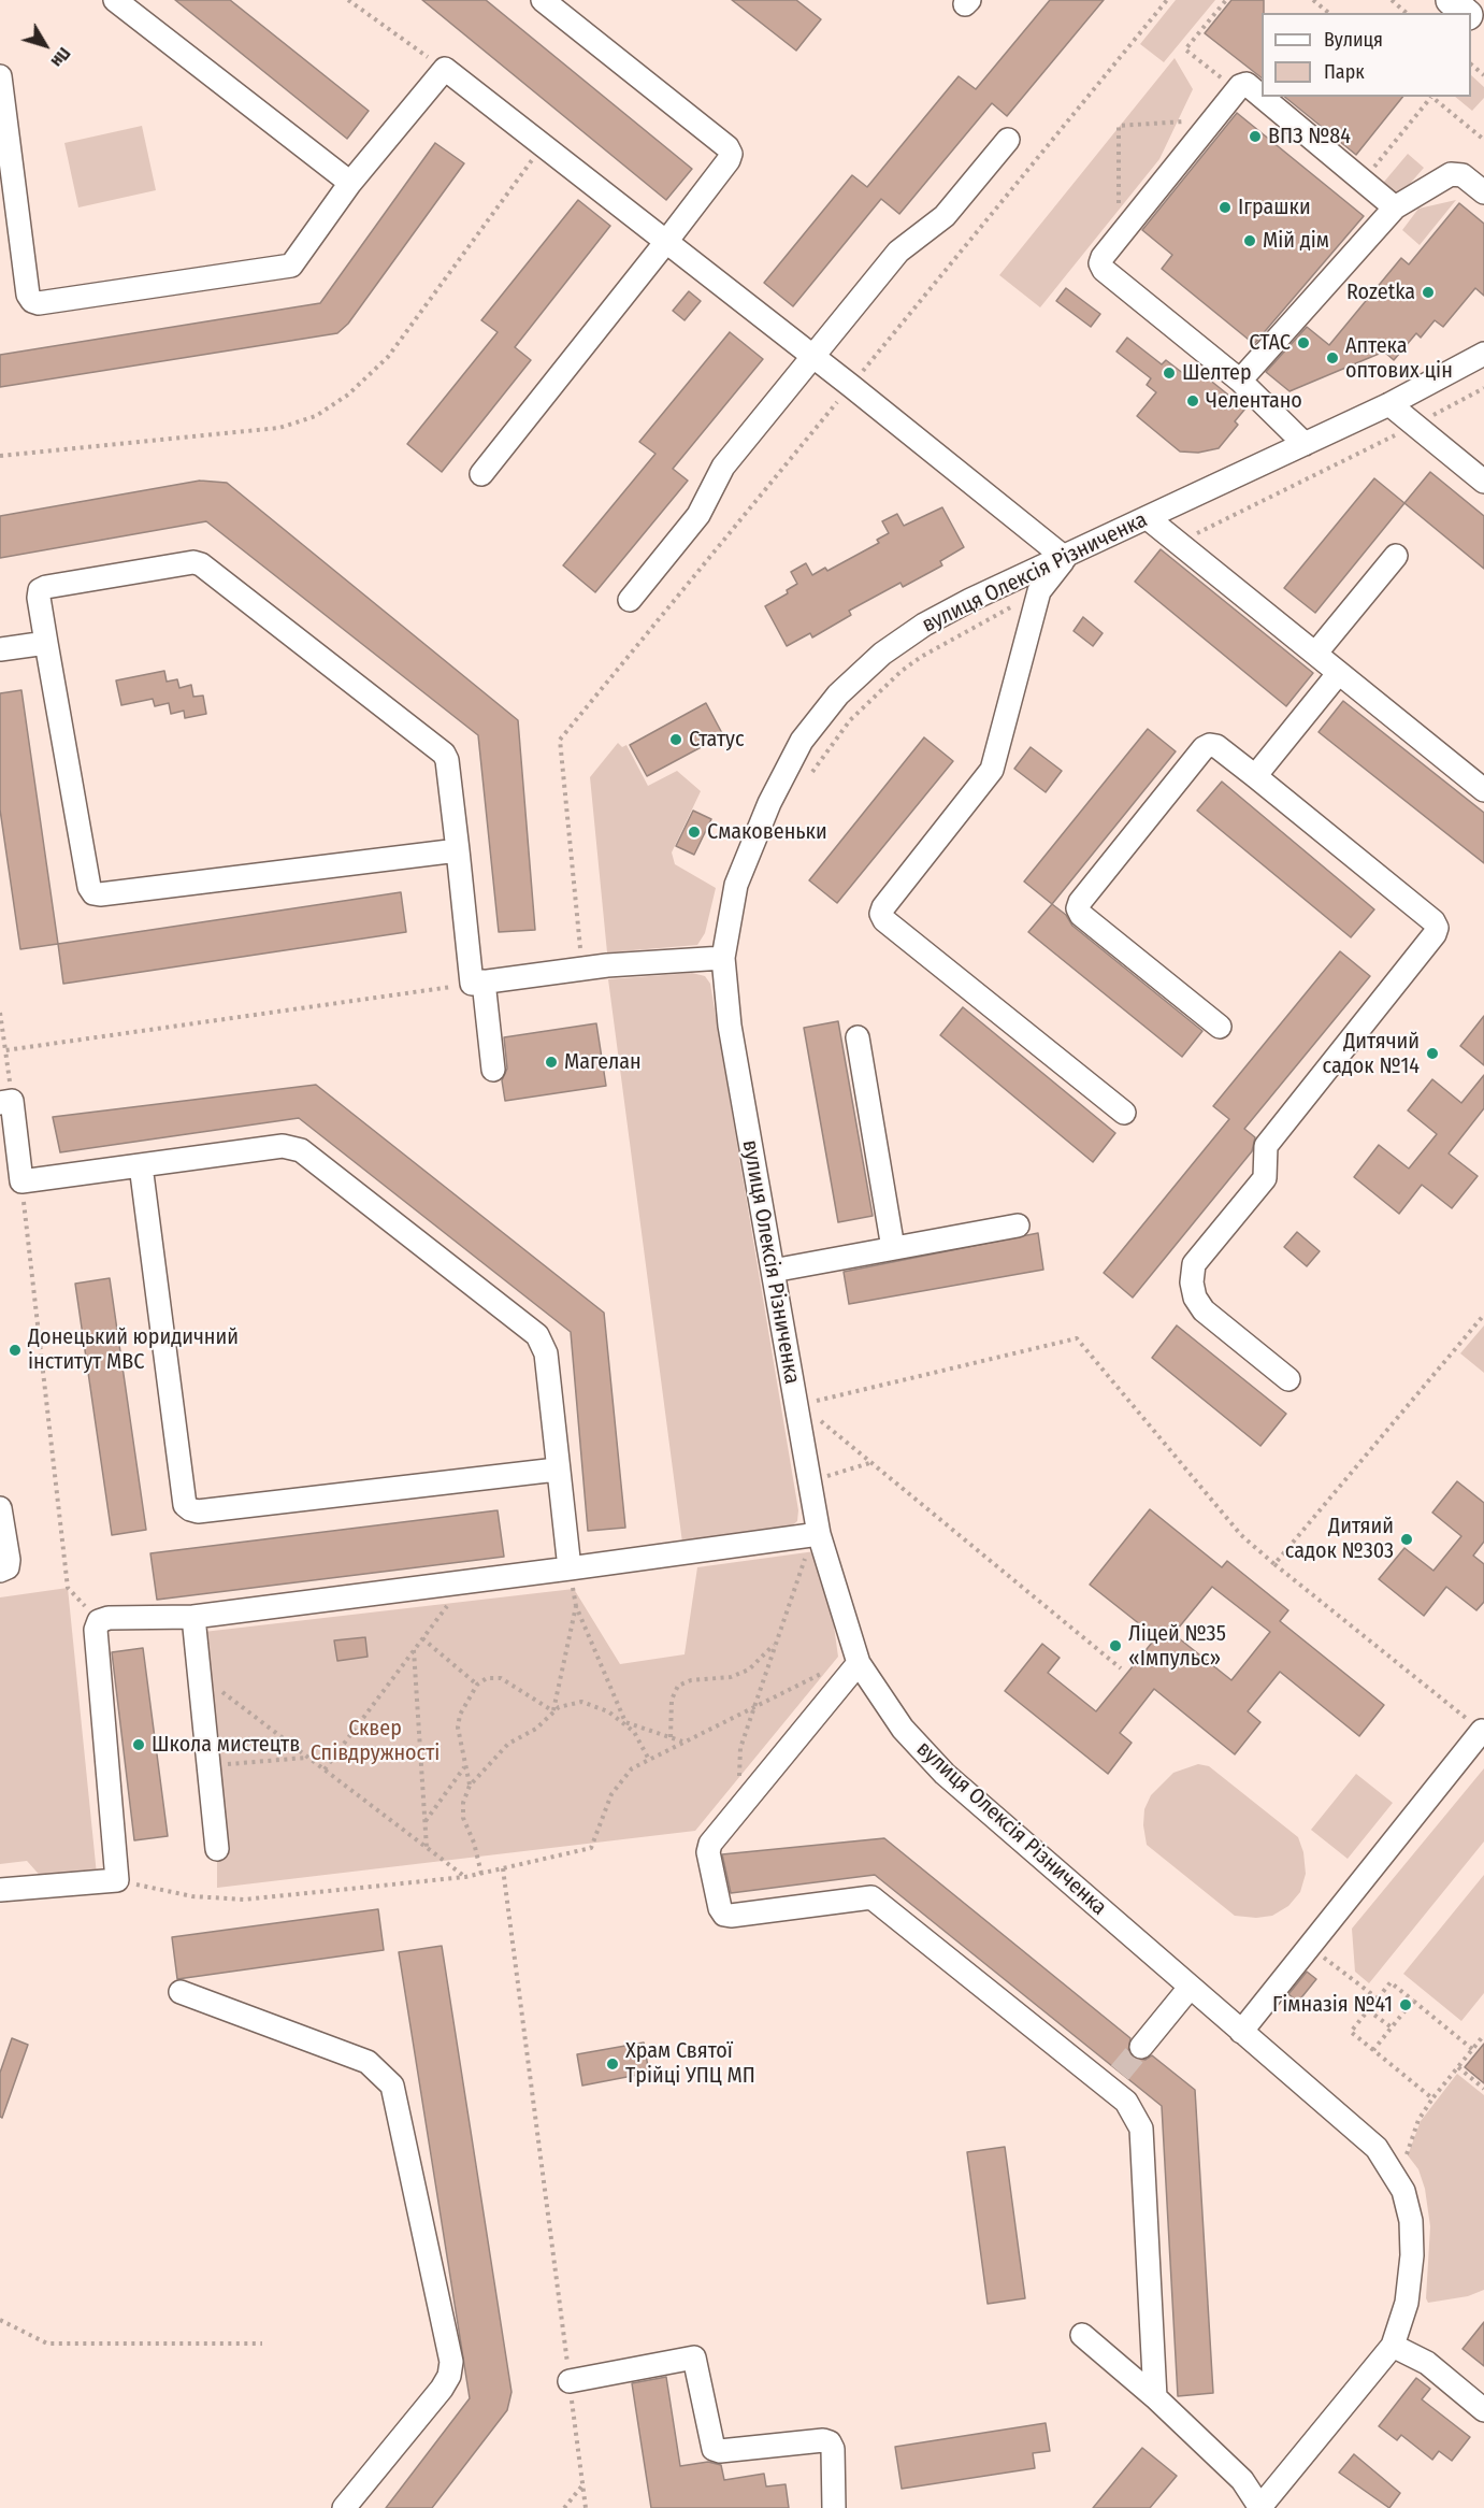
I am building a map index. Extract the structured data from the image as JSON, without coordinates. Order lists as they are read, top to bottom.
{
  "streets": {
    "street": ["вулиця Олексія Різниченка"]
  },
  "parks": ["Сквер Співдружності"],
  "places": [
    "ВПЗ №84",
    "Іграшки",
    "Мій дім",
    "Rozetka",
    "СТАС",
    "Аптека оптових цін",
    "Шелтер",
    "Челентано",
    "Статус",
    "Смаковеньки",
    "Дитячий садок №14",
    "Магелан",
    "Донецький юридичний інститут МВС",
    "Дитяий садок №303",
    "Ліцей №35 «Імпульс»",
    "Школа мистецтв",
    "Гімназія №41",
    "Храм Святої Трійці УПЦ МП"
  ],
  "legend": ["Вулиця", "Парк"],
  "north": "bottom right"
}
